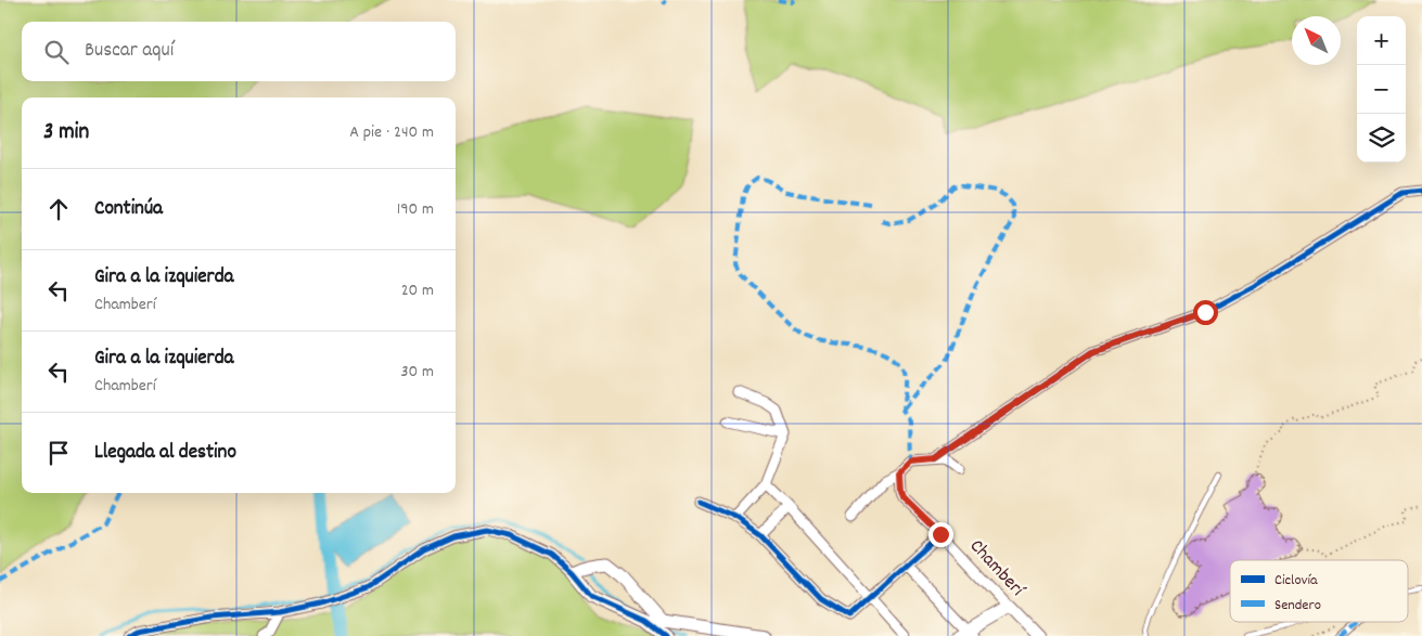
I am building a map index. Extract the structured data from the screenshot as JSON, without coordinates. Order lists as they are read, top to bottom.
{
  "streets": {
    "street": ["Chamberí"]
  },
  "legend": ["Ciclovía", "Sendero"],
  "north": "top left",
  "page": {
    "map_buttons": ["+", "−"],
    "search": "Buscar aquí",
    "heading": ["3 min", "A pie · 240 m"],
    "list": [
      ["Continúa", "190 m"],
      ["Gira a la izquierda", "Chamberí", "20 m"],
      ["Gira a la izquierda", "Chamberí", "30 m"],
      "Llegada al destino"
    ]
  }
}
